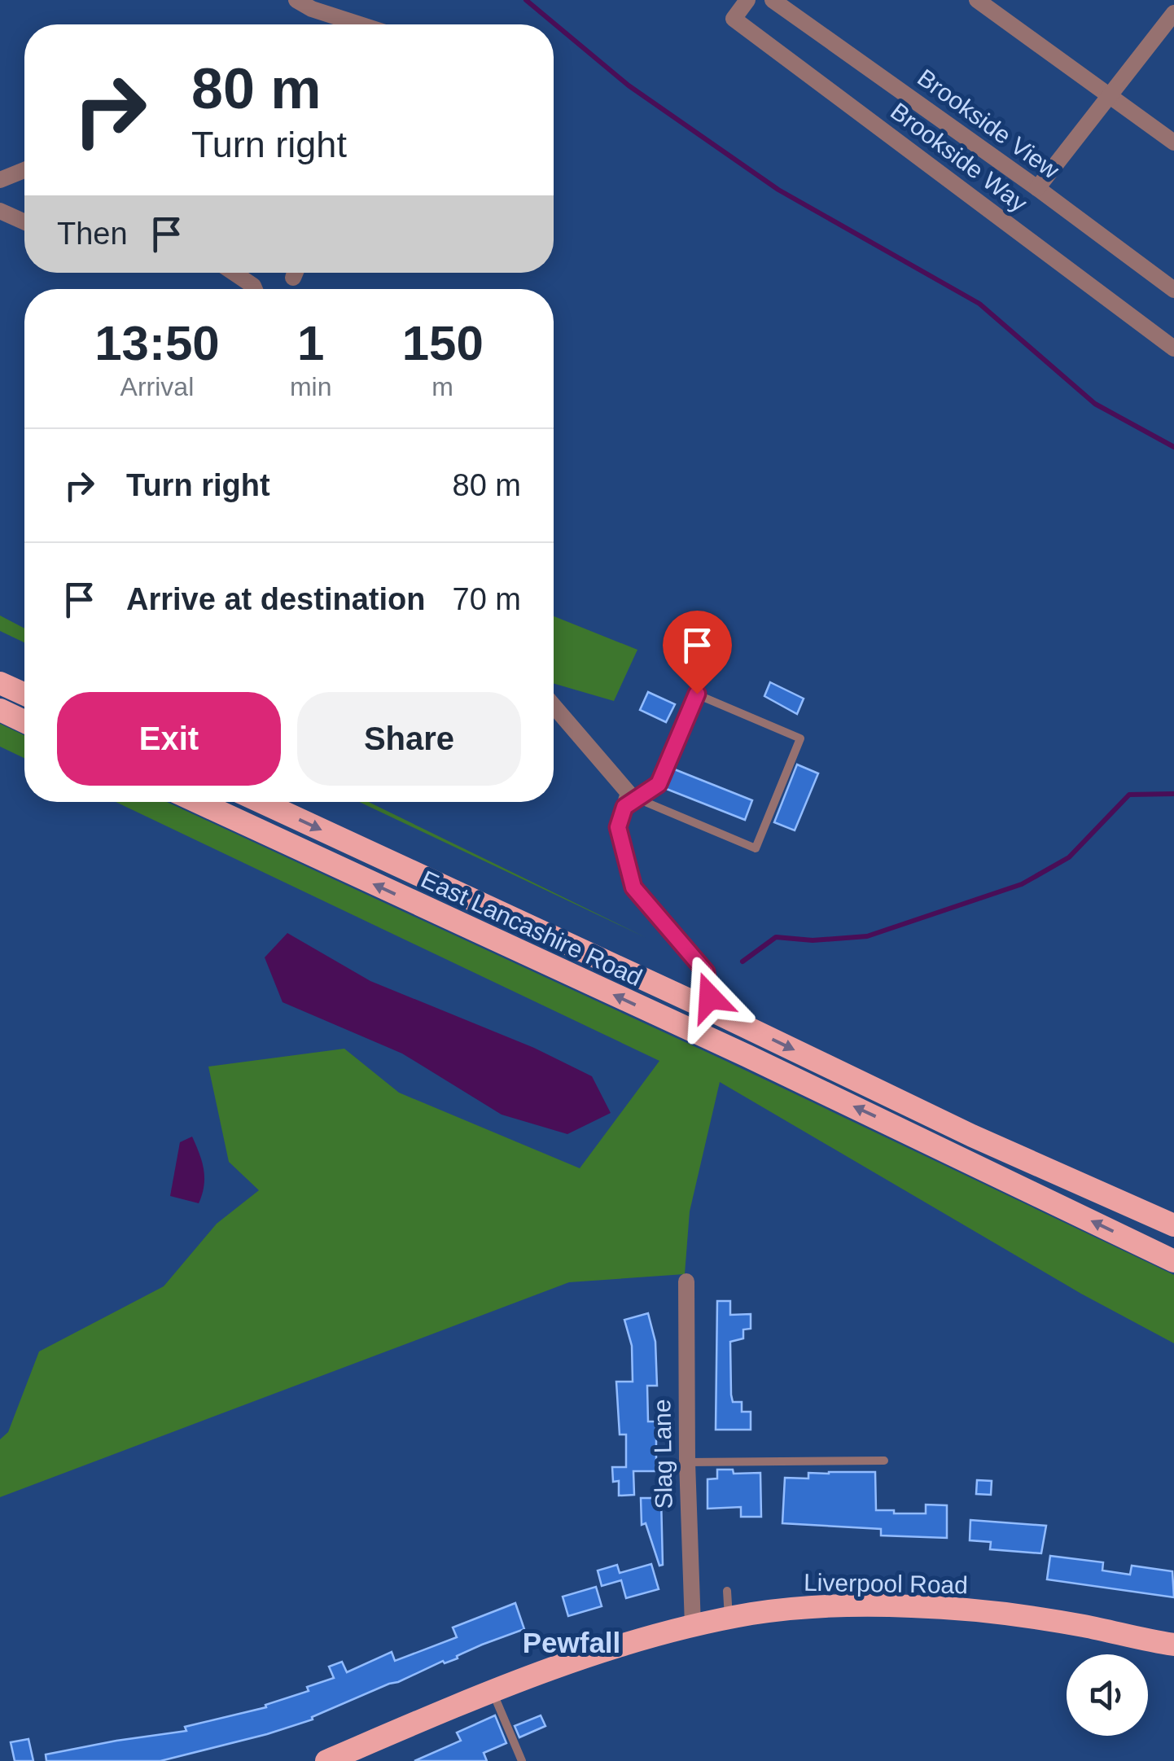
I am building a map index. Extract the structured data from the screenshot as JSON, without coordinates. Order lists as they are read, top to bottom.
{
  "streets": {
    "highway": ["East Lancashire Road", "Liverpool Road"],
    "street": ["Brookside View", "Brookside Way", "Slag Lane"]
  },
  "crossings": [
    ["Slag Lane", "Liverpool Road"]
  ],
  "districts": ["Pewfall"],
  "page": {
    "turn": ["80 m", "Turn right"],
    "then": "Then",
    "eta": [
      "13:50",
      "Arrival",
      "1",
      "min",
      "150",
      "m"
    ],
    "list": [
      {
        "name": "Turn right",
        "value": "80 m"
      },
      {
        "name": "Arrive at destination",
        "value": "70 m"
      }
    ],
    "buttons": ["Exit", "Share"]
  }
}
